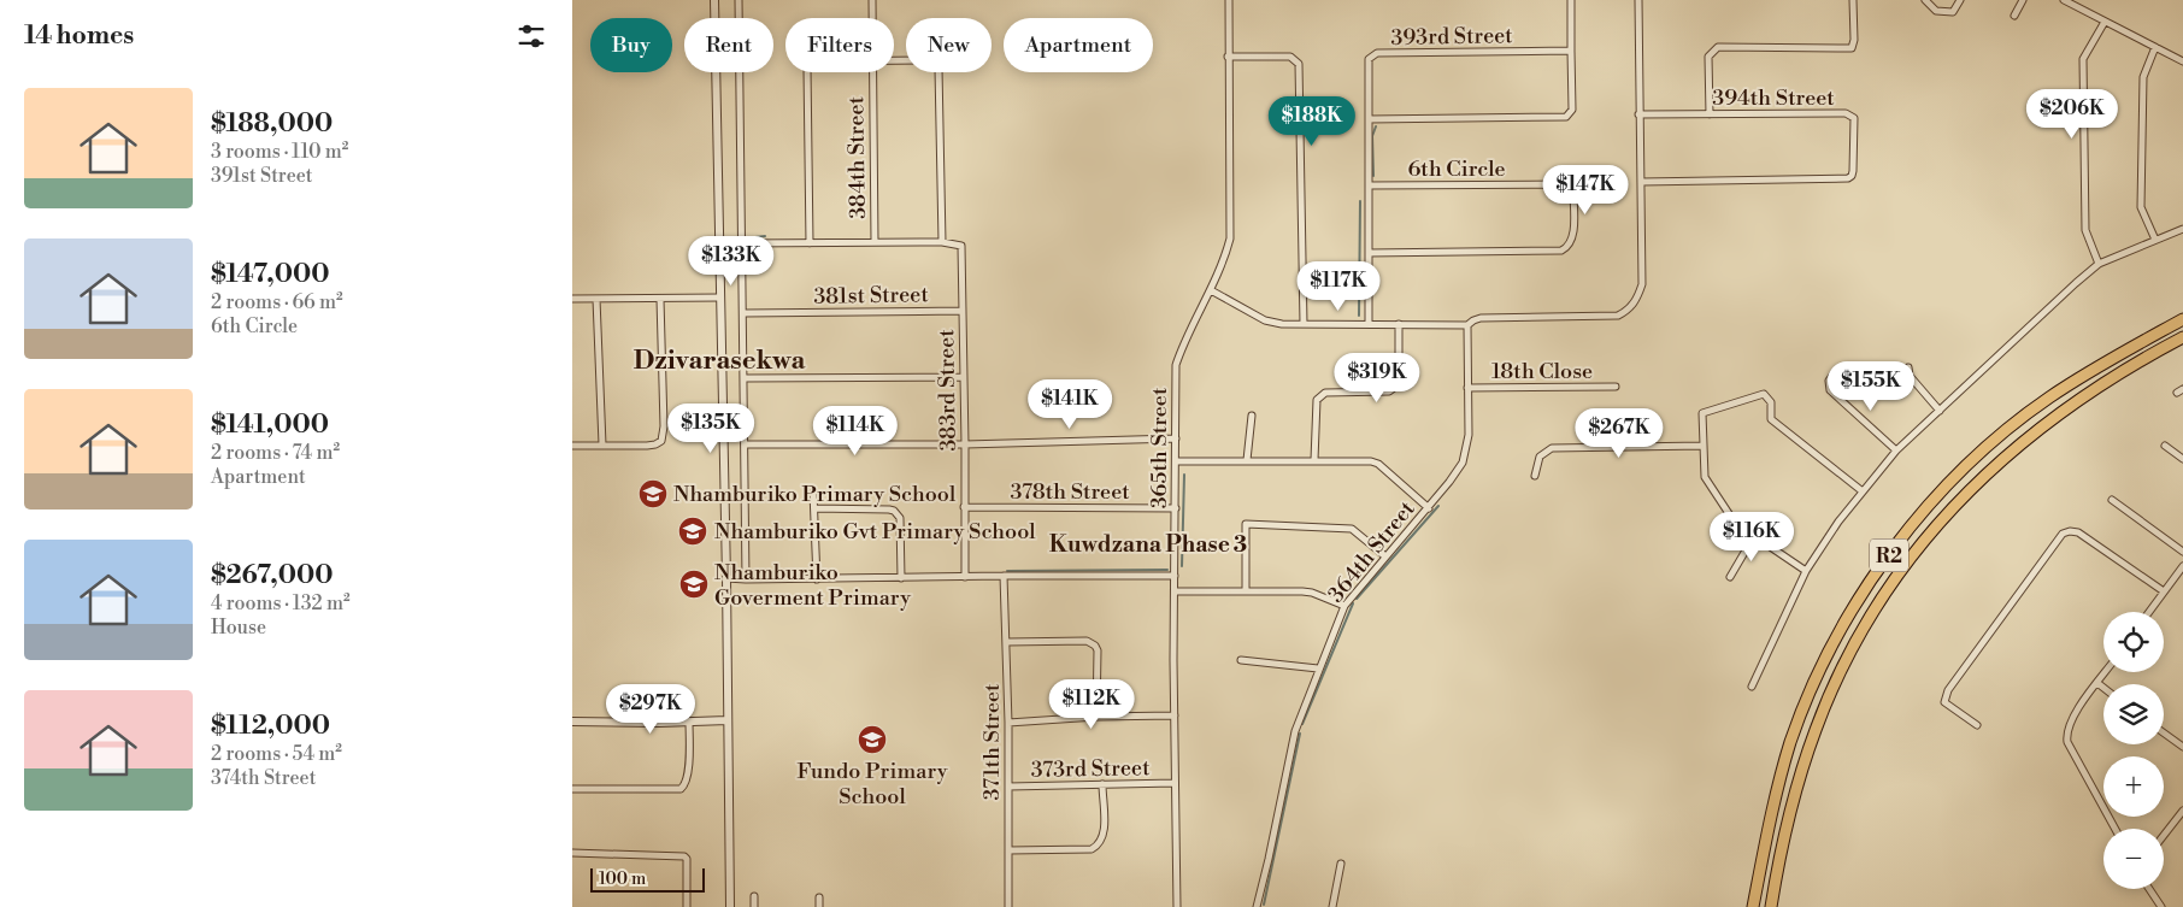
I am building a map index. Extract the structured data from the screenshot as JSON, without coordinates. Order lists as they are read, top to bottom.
{
  "streets": {
    "highway": ["R2"],
    "street": [
      "393rd Street",
      "394th Street",
      "384th Street",
      "6th Circle",
      "381st Street",
      "18th Close",
      "383rd Street",
      "365th Street",
      "378th Street",
      "364th Street",
      "371th Street",
      "373rd Street"
    ]
  },
  "crossings": [
    ["393rd Street", "6th Circle"],
    ["381st Street", "383rd Street"],
    ["18th Close", "364th Street"],
    ["383rd Street", "378th Street"],
    ["365th Street", "378th Street"],
    ["365th Street", "373rd Street"],
    ["371th Street", "373rd Street"]
  ],
  "districts": ["Dzivarasekwa", "Kuwdzana Phase 3"],
  "places": {
    "school or university": [
      "Nhamburiko Primary School",
      "Nhamburiko Gvt Primary School",
      "Nhamburiko Goverment Primary",
      "Fundo Primary School"
    ]
  },
  "scale_bar": "100 m",
  "page": {
    "heading": "14 homes",
    "chip": [
      "Buy",
      "Rent",
      "Filters",
      "New",
      "Apartment"
    ],
    "list": [
      {
        "name": "$188,000",
        "note": "3 rooms · 110 m² · 391st Street"
      },
      {
        "name": "$147,000",
        "note": "2 rooms · 66 m² · 6th Circle"
      },
      {
        "name": "$141,000",
        "note": "2 rooms · 74 m² · Apartment"
      },
      {
        "name": "$267,000",
        "note": "4 rooms · 132 m² · House"
      },
      {
        "name": "$112,000",
        "note": "2 rooms · 54 m² · 374th Street"
      }
    ],
    "price": [
      "$206K",
      "$188K",
      "$147K",
      "$133K",
      "$117K",
      "$319K",
      "$155K",
      "$141K",
      "$135K",
      "$114K",
      "$267K",
      "$116K",
      "$112K",
      "$297K"
    ],
    "map_buttons": ["+", "−"],
    "scale": "100 m"
  }
}
